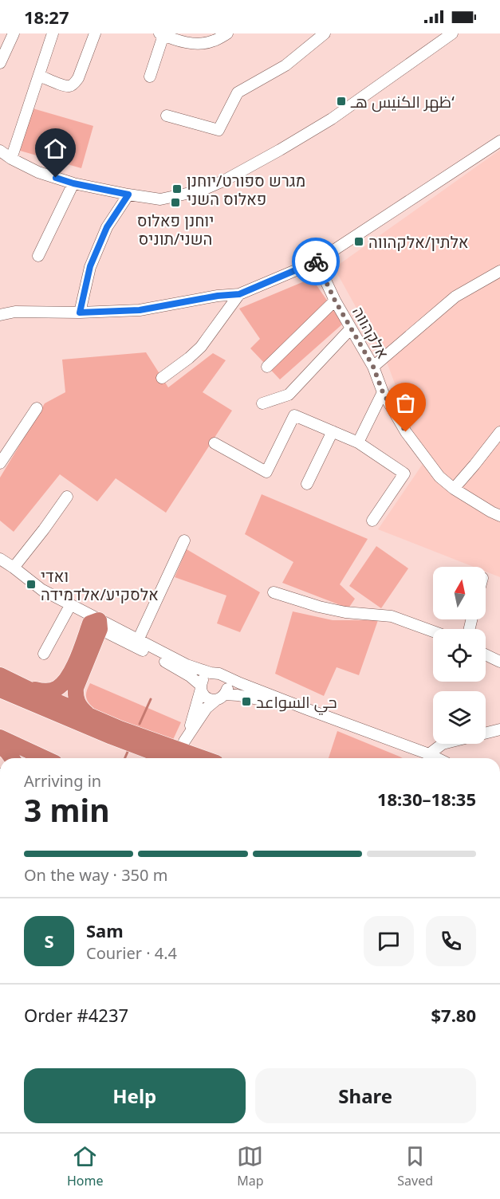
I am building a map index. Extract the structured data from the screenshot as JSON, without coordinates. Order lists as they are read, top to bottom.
{
  "streets": {
    "street": ["אלקהווה"]
  },
  "places": {
    "transit": [
      "ظهر الكنيس هـ‘",
      "מגרש ספורט/יוחנן פאלוס השני",
      "יוחנן פאלוס השני/תוניס",
      "אלתין/אלקהווה",
      "ואדי אלסקיע/אלדמידה",
      "حي السواعد"
    ]
  },
  "north": "top",
  "page": {
    "status": "18:27",
    "heading": ["3 min", "Arriving in", "18:30–18:35"],
    "panel": [
      "Sam",
      "Courier · 4.4",
      "Order #4237",
      "$7.80"
    ],
    "bar": "On the way · 350 m",
    "round": "S",
    "buttons": ["Help", "Share"],
    "tabs": ["Home", "Map", "Saved"]
  }
}
